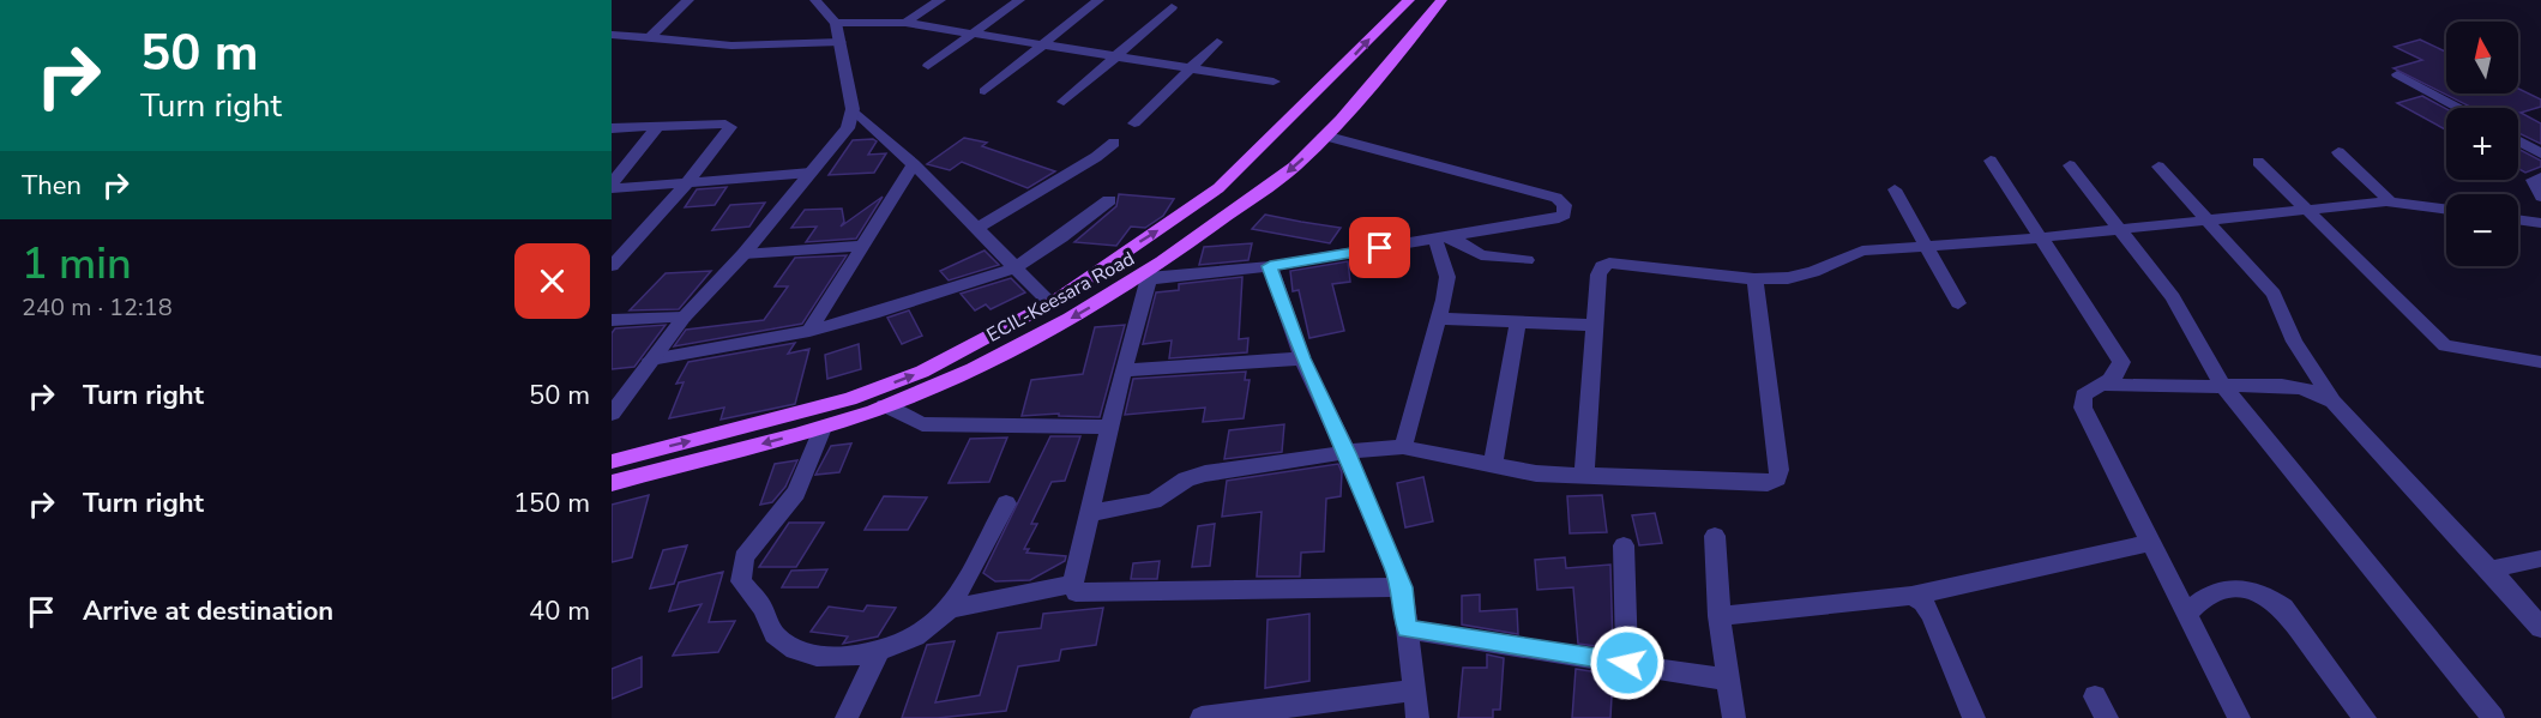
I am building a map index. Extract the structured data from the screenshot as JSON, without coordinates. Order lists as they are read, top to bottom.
{
  "streets": {
    "main road": ["ECIL-Keesara Road"]
  },
  "north": "top",
  "page": {
    "turn": ["50 m", "Turn right"],
    "map_buttons": ["+", "−"],
    "then": "Then",
    "heading": ["1 min", "240 m · 12:18"],
    "list": [
      {
        "name": "Turn right",
        "value": "50 m"
      },
      {
        "name": "Turn right",
        "value": "150 m"
      },
      {
        "name": "Arrive at destination",
        "value": "40 m"
      }
    ]
  }
}
